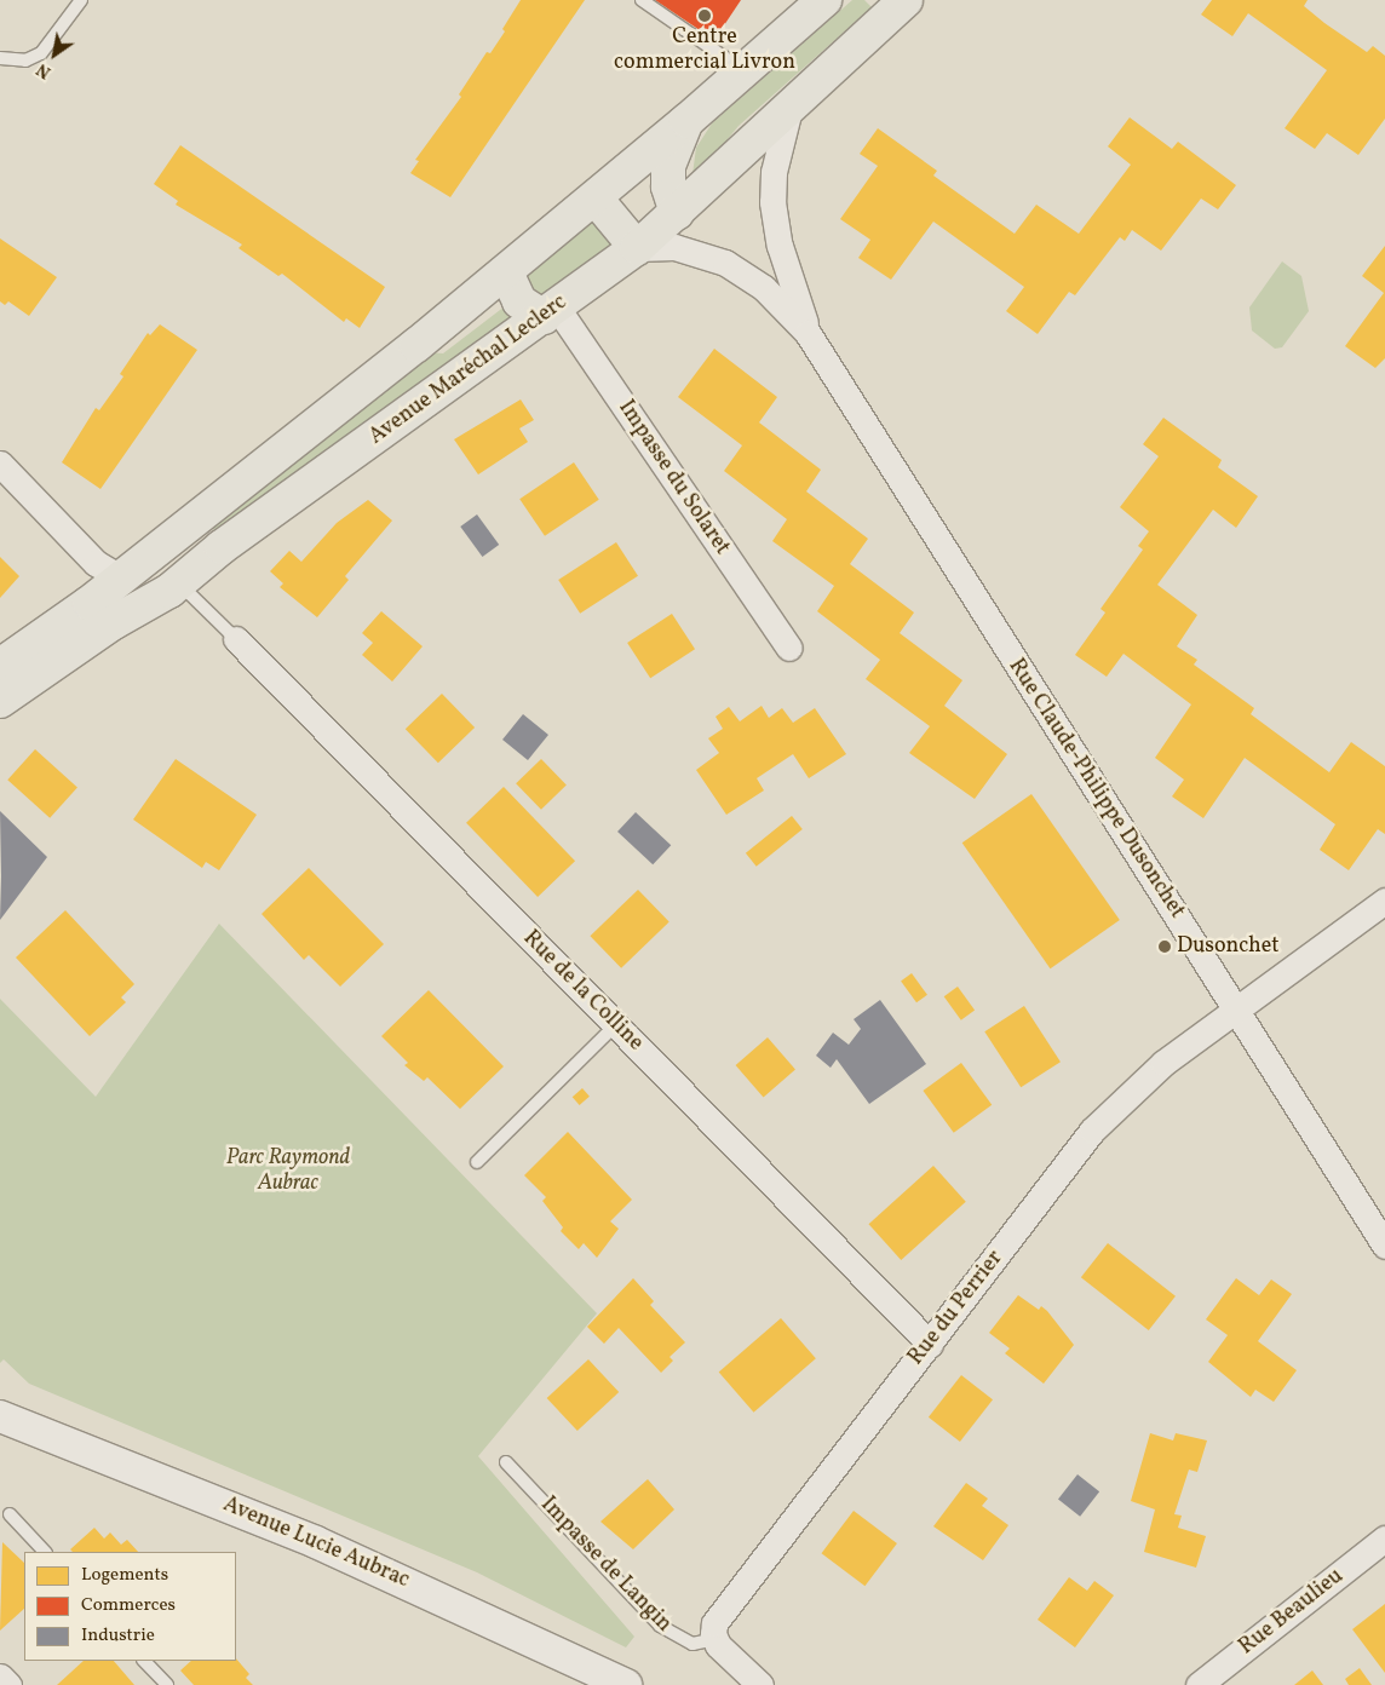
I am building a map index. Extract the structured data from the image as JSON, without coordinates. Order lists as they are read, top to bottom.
{
  "streets": {
    "main road": ["Avenue Maréchal Leclerc"],
    "street": [
      "Impasse du Solaret",
      "Rue Claude-Philippe Dusonchet",
      "Rue de la Colline",
      "Rue du Perrier",
      "Avenue Lucie Aubrac",
      "Rue Beaulieu"
    ],
    "lane": ["Impasse de Langin"]
  },
  "crossings": [
    ["Avenue Maréchal Leclerc", "Impasse du Solaret"],
    ["Avenue Maréchal Leclerc", "Rue Claude-Philippe Dusonchet"],
    ["Rue Claude-Philippe Dusonchet", "Rue du Perrier"],
    ["Rue de la Colline", "Rue du Perrier"],
    ["Rue du Perrier", "Impasse de Langin"]
  ],
  "parks": ["Parc Raymond Aubrac"],
  "places": ["Centre commercial Livron", "Dusonchet"],
  "legend": ["Logements", "Commerces", "Industrie"],
  "north": "bottom left"
}
